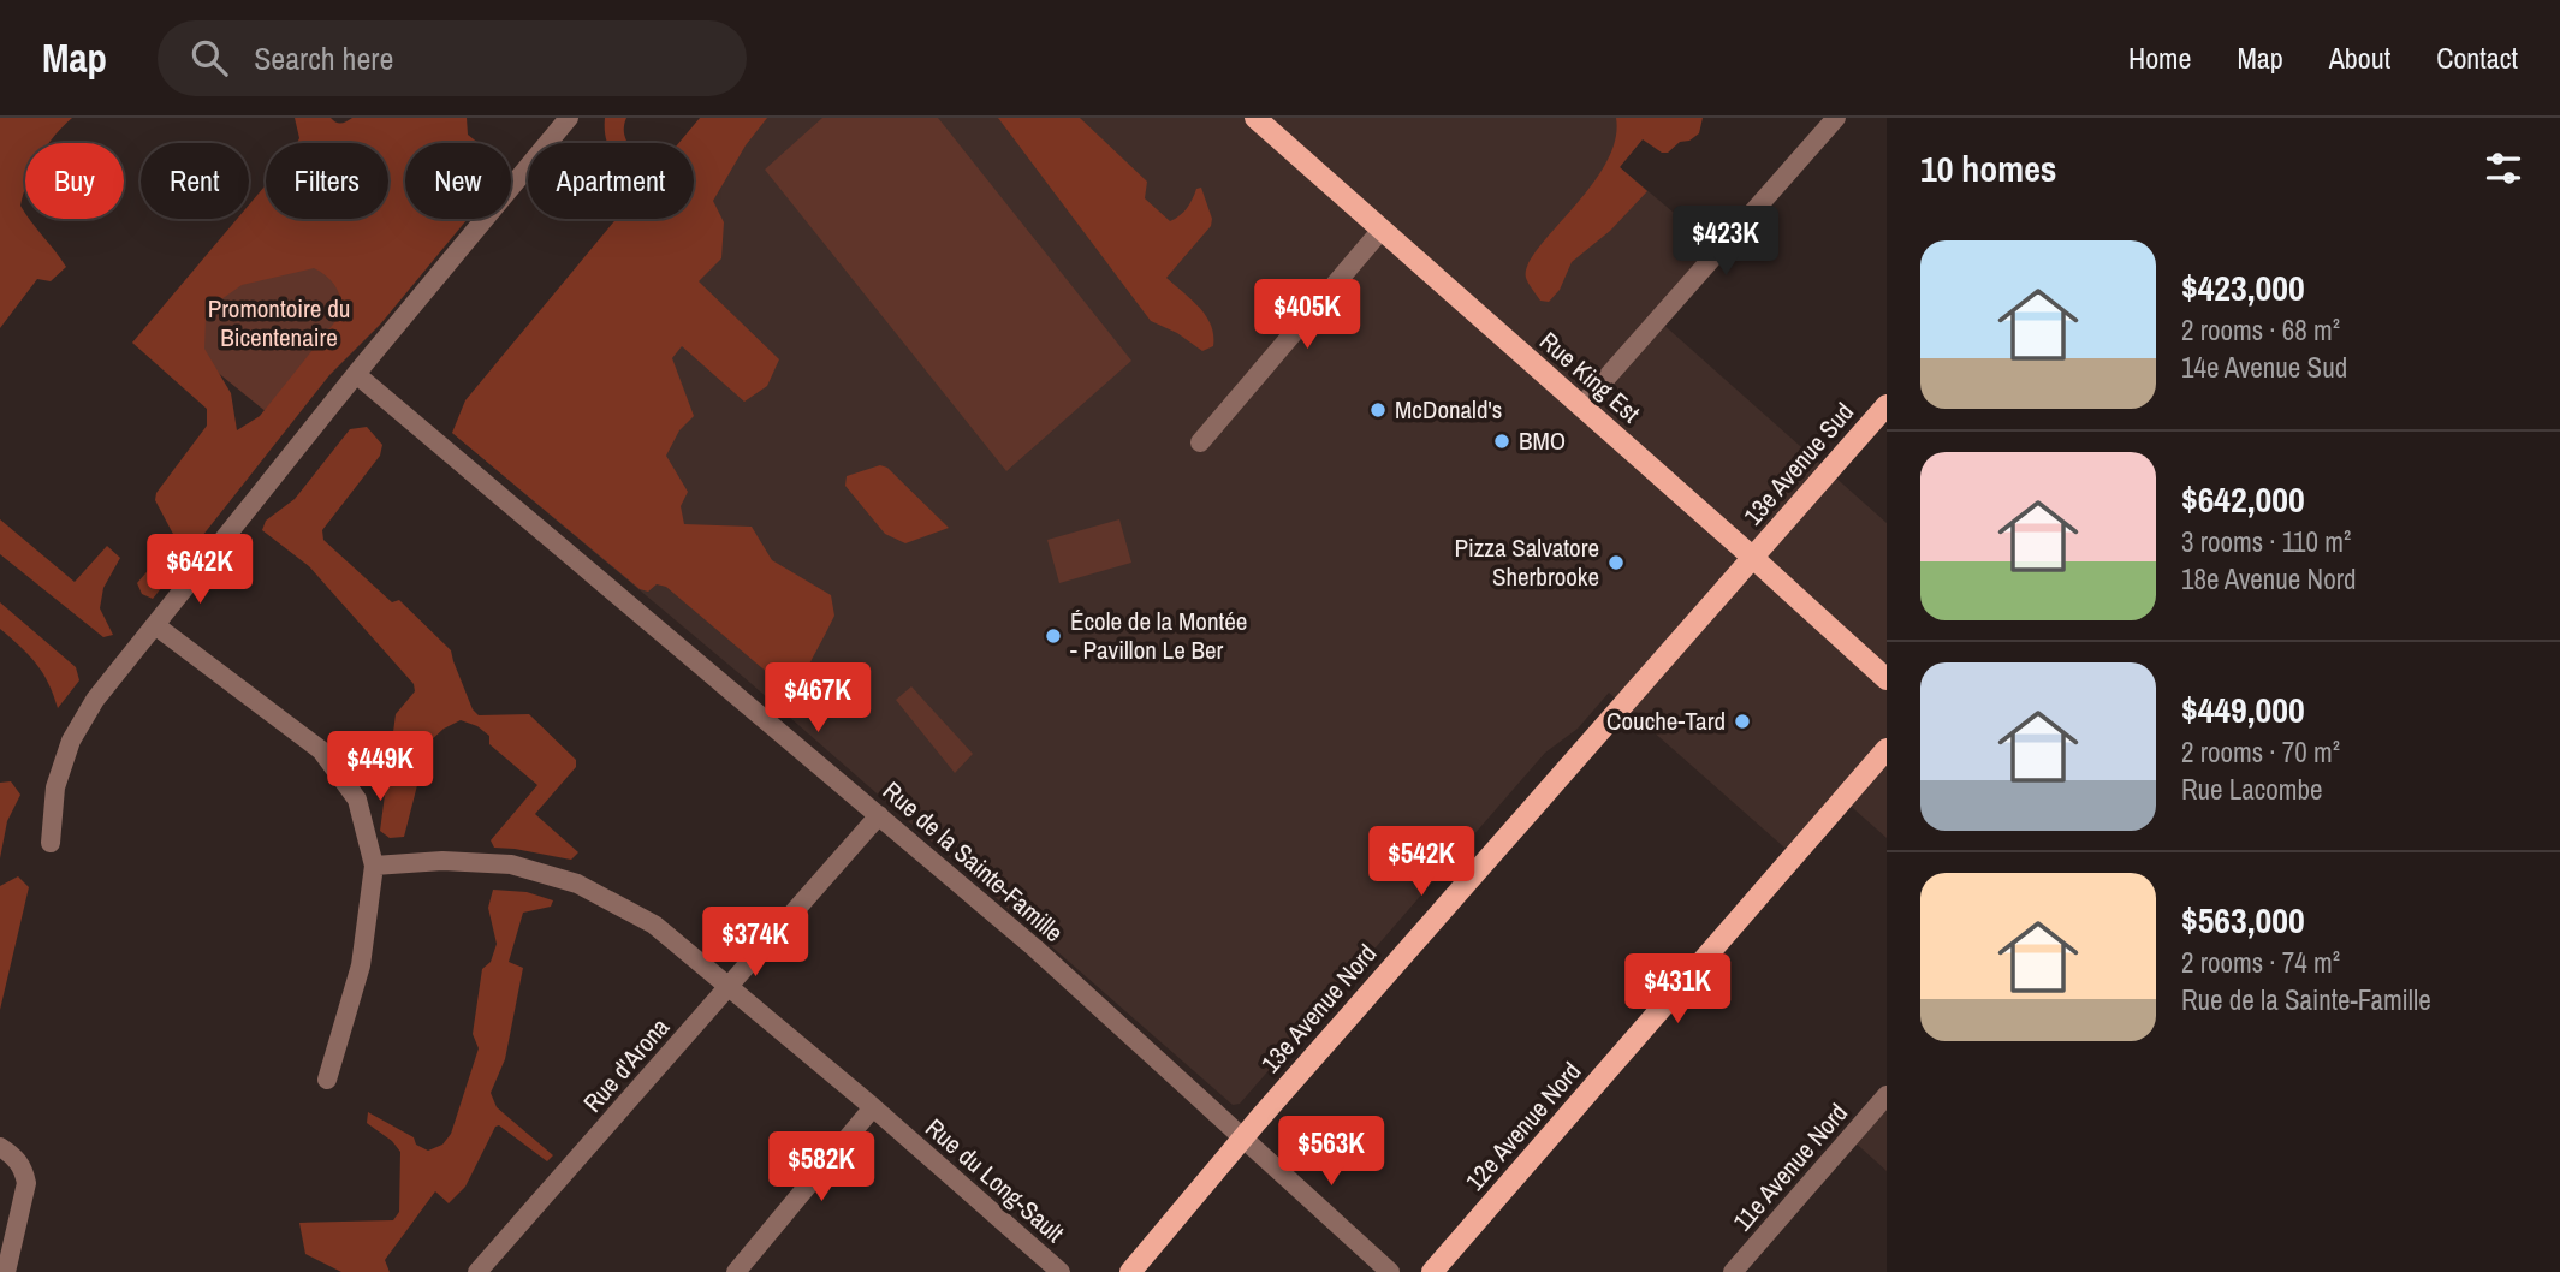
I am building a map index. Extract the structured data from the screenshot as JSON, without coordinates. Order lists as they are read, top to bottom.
{
  "streets": {
    "main road": [
      "Rue King Est",
      "13e Avenue Sud",
      "13e Avenue Nord",
      "12e Avenue Nord"
    ],
    "street": [
      "Rue de la Sainte-Famille",
      "Rue d'Arona",
      "11e Avenue Nord",
      "Rue du Long-Sault"
    ]
  },
  "crossings": [
    ["Rue King Est", "13e Avenue Sud"],
    ["Rue King Est", "13e Avenue Nord"],
    ["13e Avenue Sud", "13e Avenue Nord"],
    ["Rue de la Sainte-Famille", "13e Avenue Nord"],
    ["Rue de la Sainte-Famille", "Rue d'Arona"],
    ["Rue d'Arona", "Rue du Long-Sault"]
  ],
  "parks": ["Promontoire du Bicentenaire"],
  "places": [
    "McDonald's",
    "BMO",
    "Pizza Salvatore Sherbrooke",
    "École de la Montée - Pavillon Le Ber",
    "Couche-Tard"
  ],
  "page": {
    "header": "Map",
    "search": "Search here",
    "nav": [
      "Home",
      "Map",
      "About",
      "Contact"
    ],
    "heading": "10 homes",
    "chip": [
      "Buy",
      "Rent",
      "Filters",
      "New",
      "Apartment"
    ],
    "price": [
      "$423K",
      "$405K",
      "$642K",
      "$467K",
      "$449K",
      "$542K",
      "$374K",
      "$431K",
      "$563K",
      "$582K"
    ],
    "list": [
      {
        "name": "$423,000",
        "note": "2 rooms · 68 m² · 14e Avenue Sud"
      },
      {
        "name": "$642,000",
        "note": "3 rooms · 110 m² · 18e Avenue Nord"
      },
      {
        "name": "$449,000",
        "note": "2 rooms · 70 m² · Rue Lacombe"
      },
      {
        "name": "$563,000",
        "note": "2 rooms · 74 m² · Rue de la Sainte-Famille"
      }
    ]
  }
}
